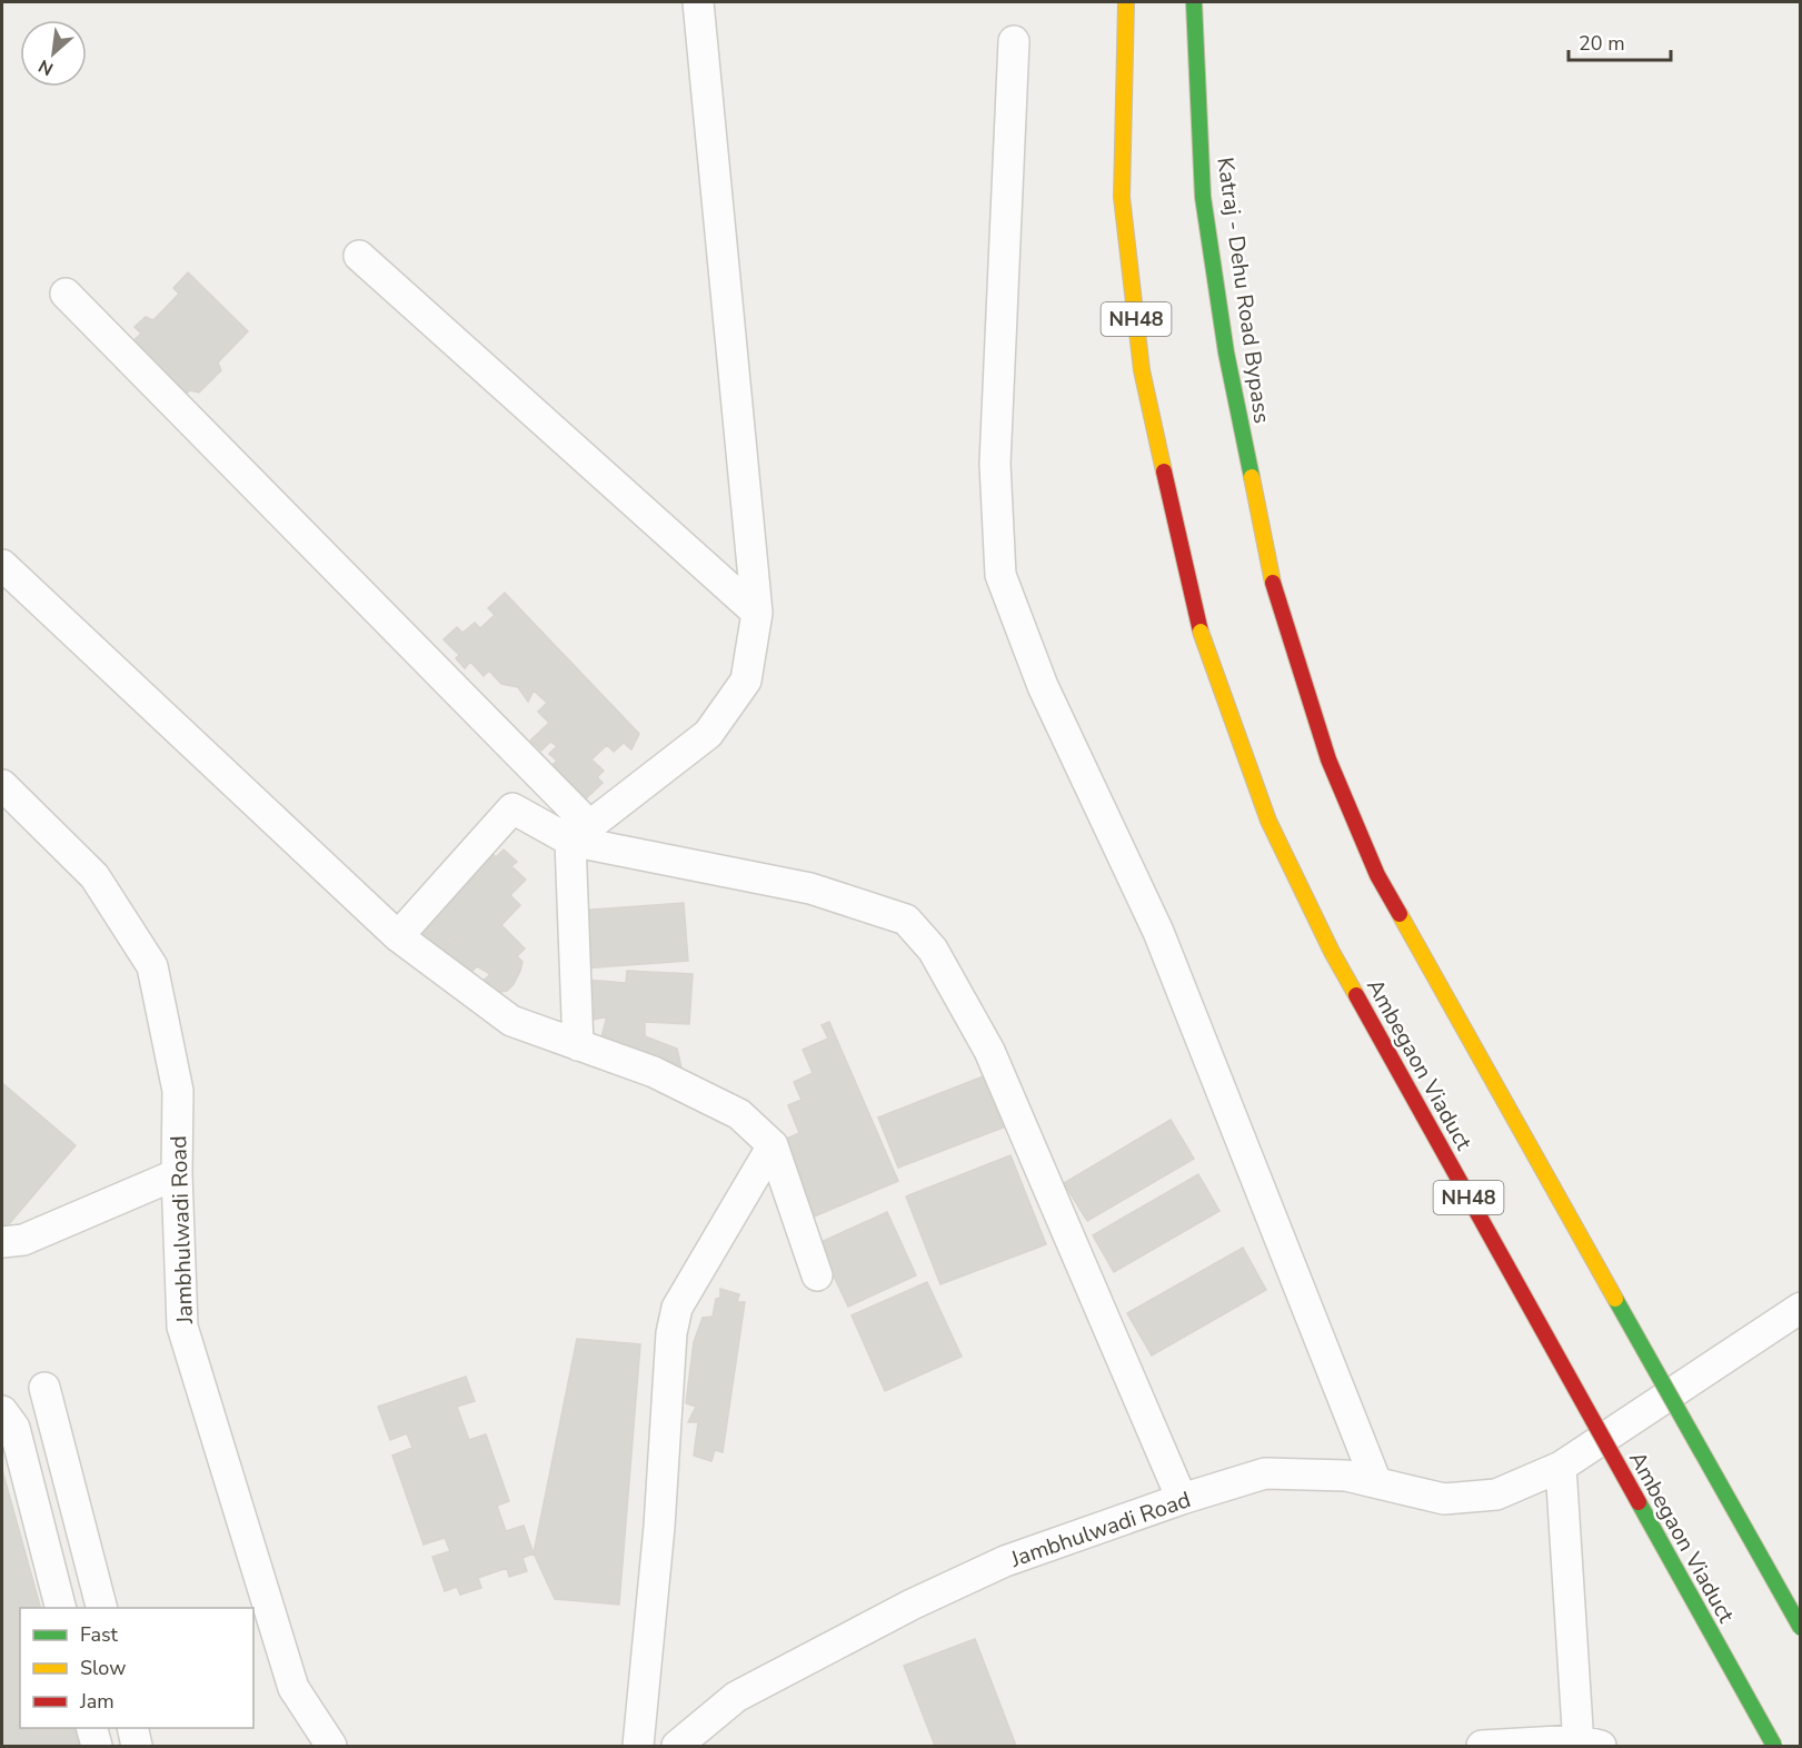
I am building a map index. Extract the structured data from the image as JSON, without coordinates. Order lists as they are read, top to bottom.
{
  "streets": {
    "highway": ["Katraj - Dehu Road Bypass", "NH48", "Ambegaon Viaduct"],
    "street": ["Jambhulwadi Road"]
  },
  "legend": ["Fast", "Slow", "Jam"],
  "scale_bar": "20 m",
  "north": "bottom left"
}
